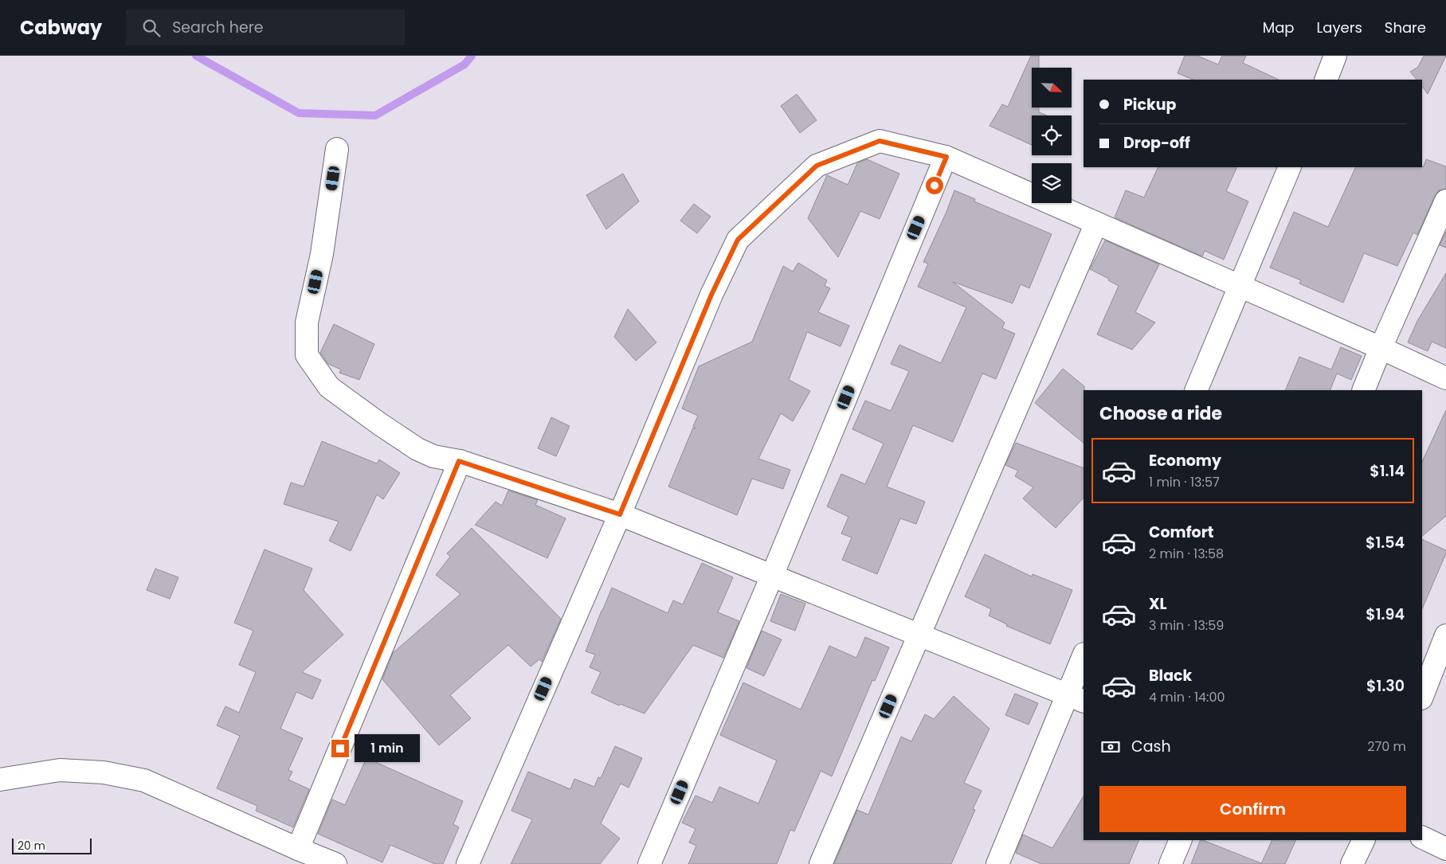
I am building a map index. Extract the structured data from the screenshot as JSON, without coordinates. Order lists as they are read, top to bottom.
{
  "scale_bar": "20 m",
  "north": "bottom right",
  "page": {
    "header": "Cabway",
    "search": "Search here",
    "nav": ["Map", "Layers", "Share"],
    "banner": ["Pickup", "Drop-off"],
    "heading": "Choose a ride",
    "list": [
      {
        "name": "Economy",
        "note": "1 min · 13:57",
        "value": "$1.14"
      },
      {
        "name": "Comfort",
        "note": "2 min · 13:58",
        "value": "$1.54"
      },
      {
        "name": "XL",
        "note": "3 min · 13:59",
        "value": "$1.94"
      },
      {
        "name": "Black",
        "note": "4 min · 14:00",
        "value": "$1.30"
      }
    ],
    "pay": ["Cash", "270 m"],
    "bubble": "1 min",
    "buttons": "Confirm",
    "scale": "20 m"
  }
}
